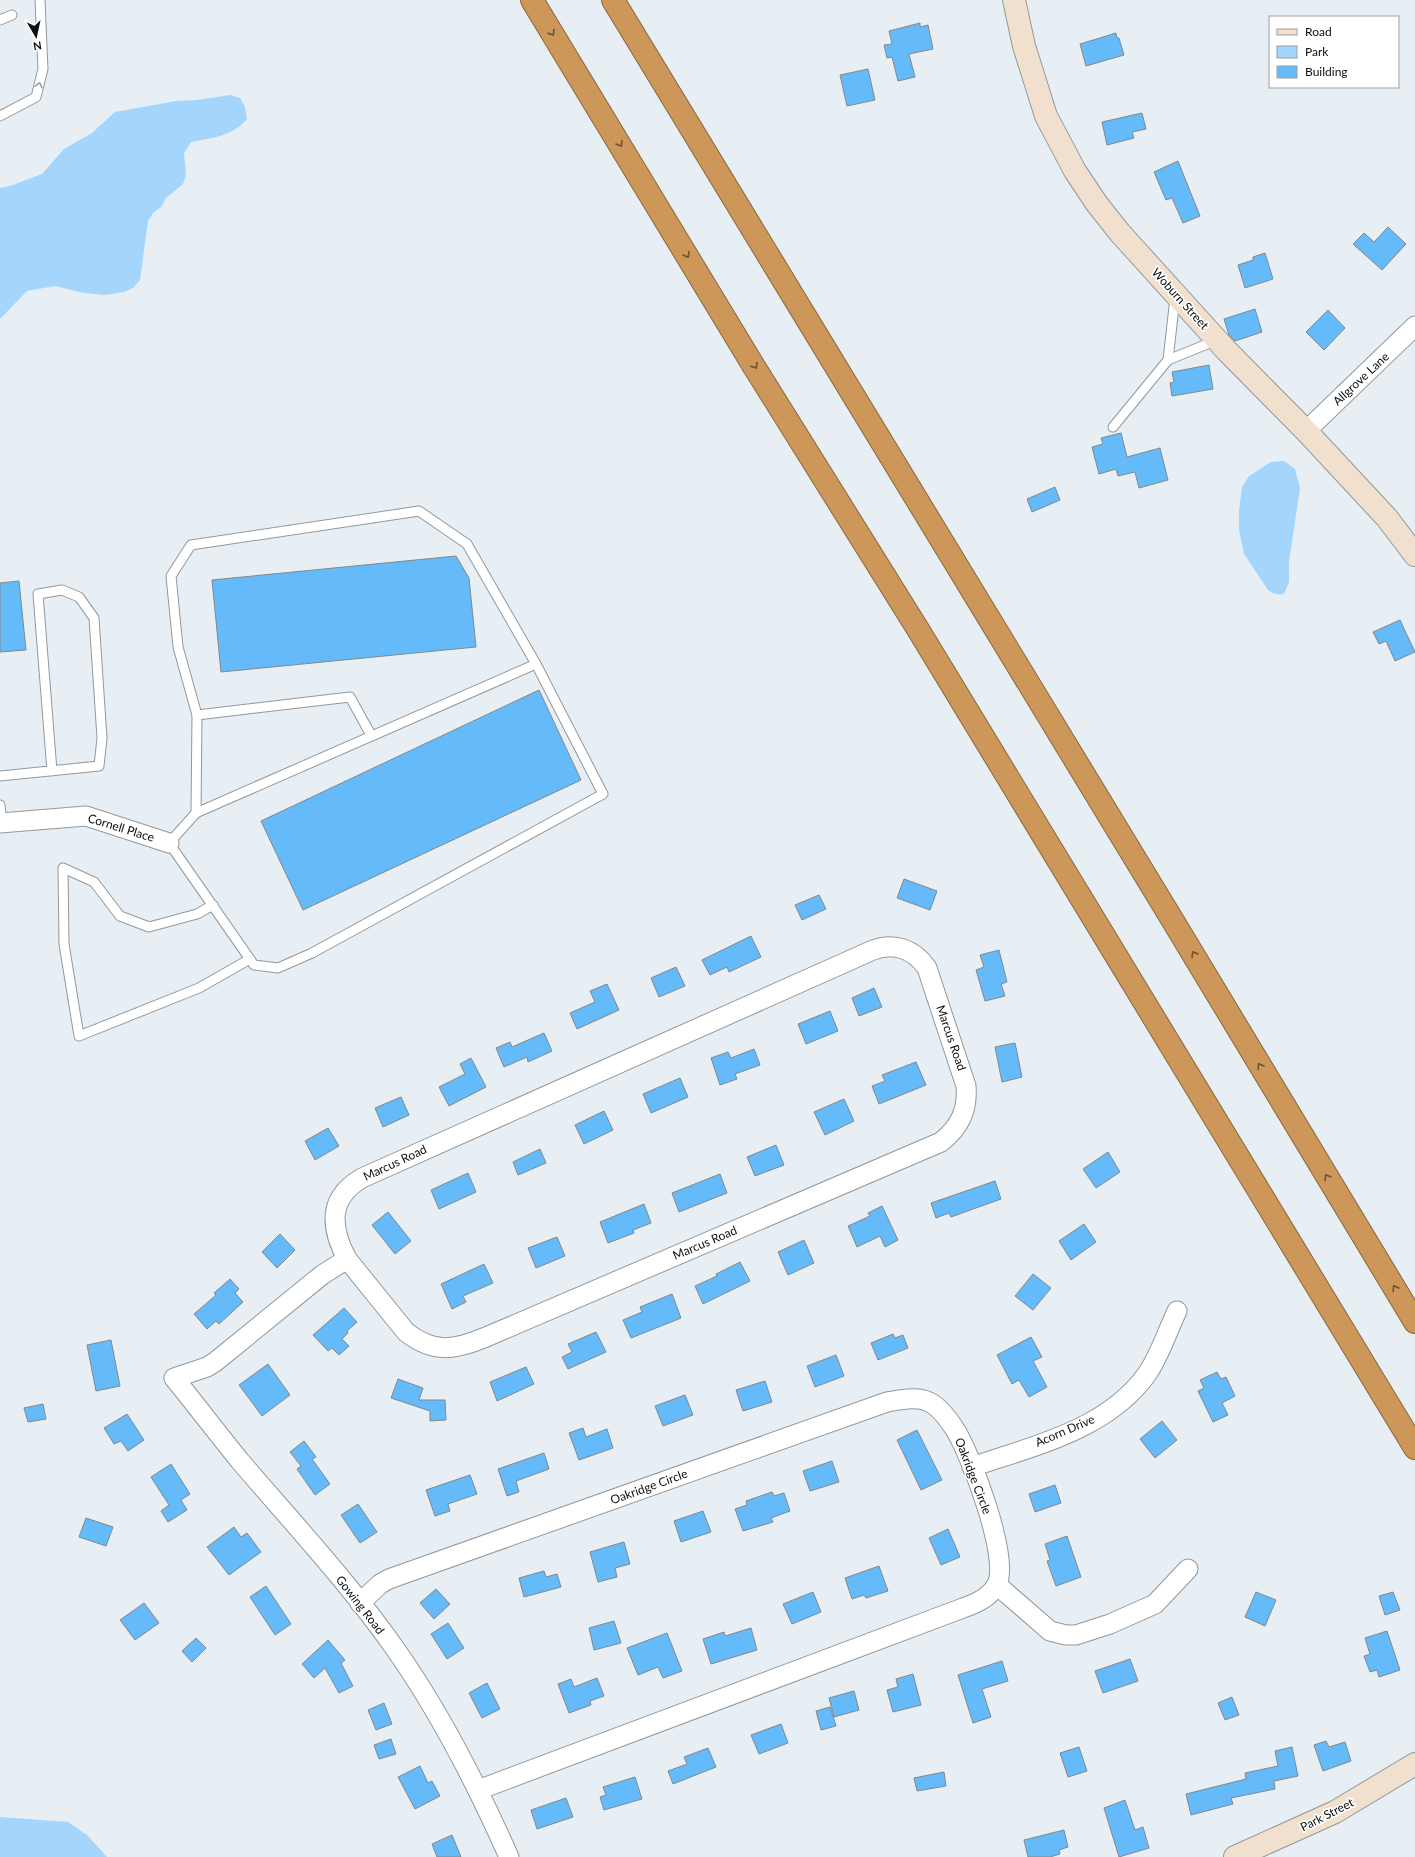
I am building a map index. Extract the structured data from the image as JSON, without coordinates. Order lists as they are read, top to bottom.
{
  "streets": {
    "street": [
      "Woburn Street",
      "Allgrove Lane",
      "Cornell Place",
      "Marcus Road",
      "Acorn Drive",
      "Oakridge Circle",
      "Gowing Road",
      "Park Street"
    ]
  },
  "crossings": [
    ["Woburn Street", "Allgrove Lane"],
    ["Marcus Road", "Gowing Road"],
    ["Acorn Drive", "Oakridge Circle"],
    ["Oakridge Circle", "Gowing Road"]
  ],
  "legend": ["Road", "Park", "Building"],
  "north": "bottom"
}
